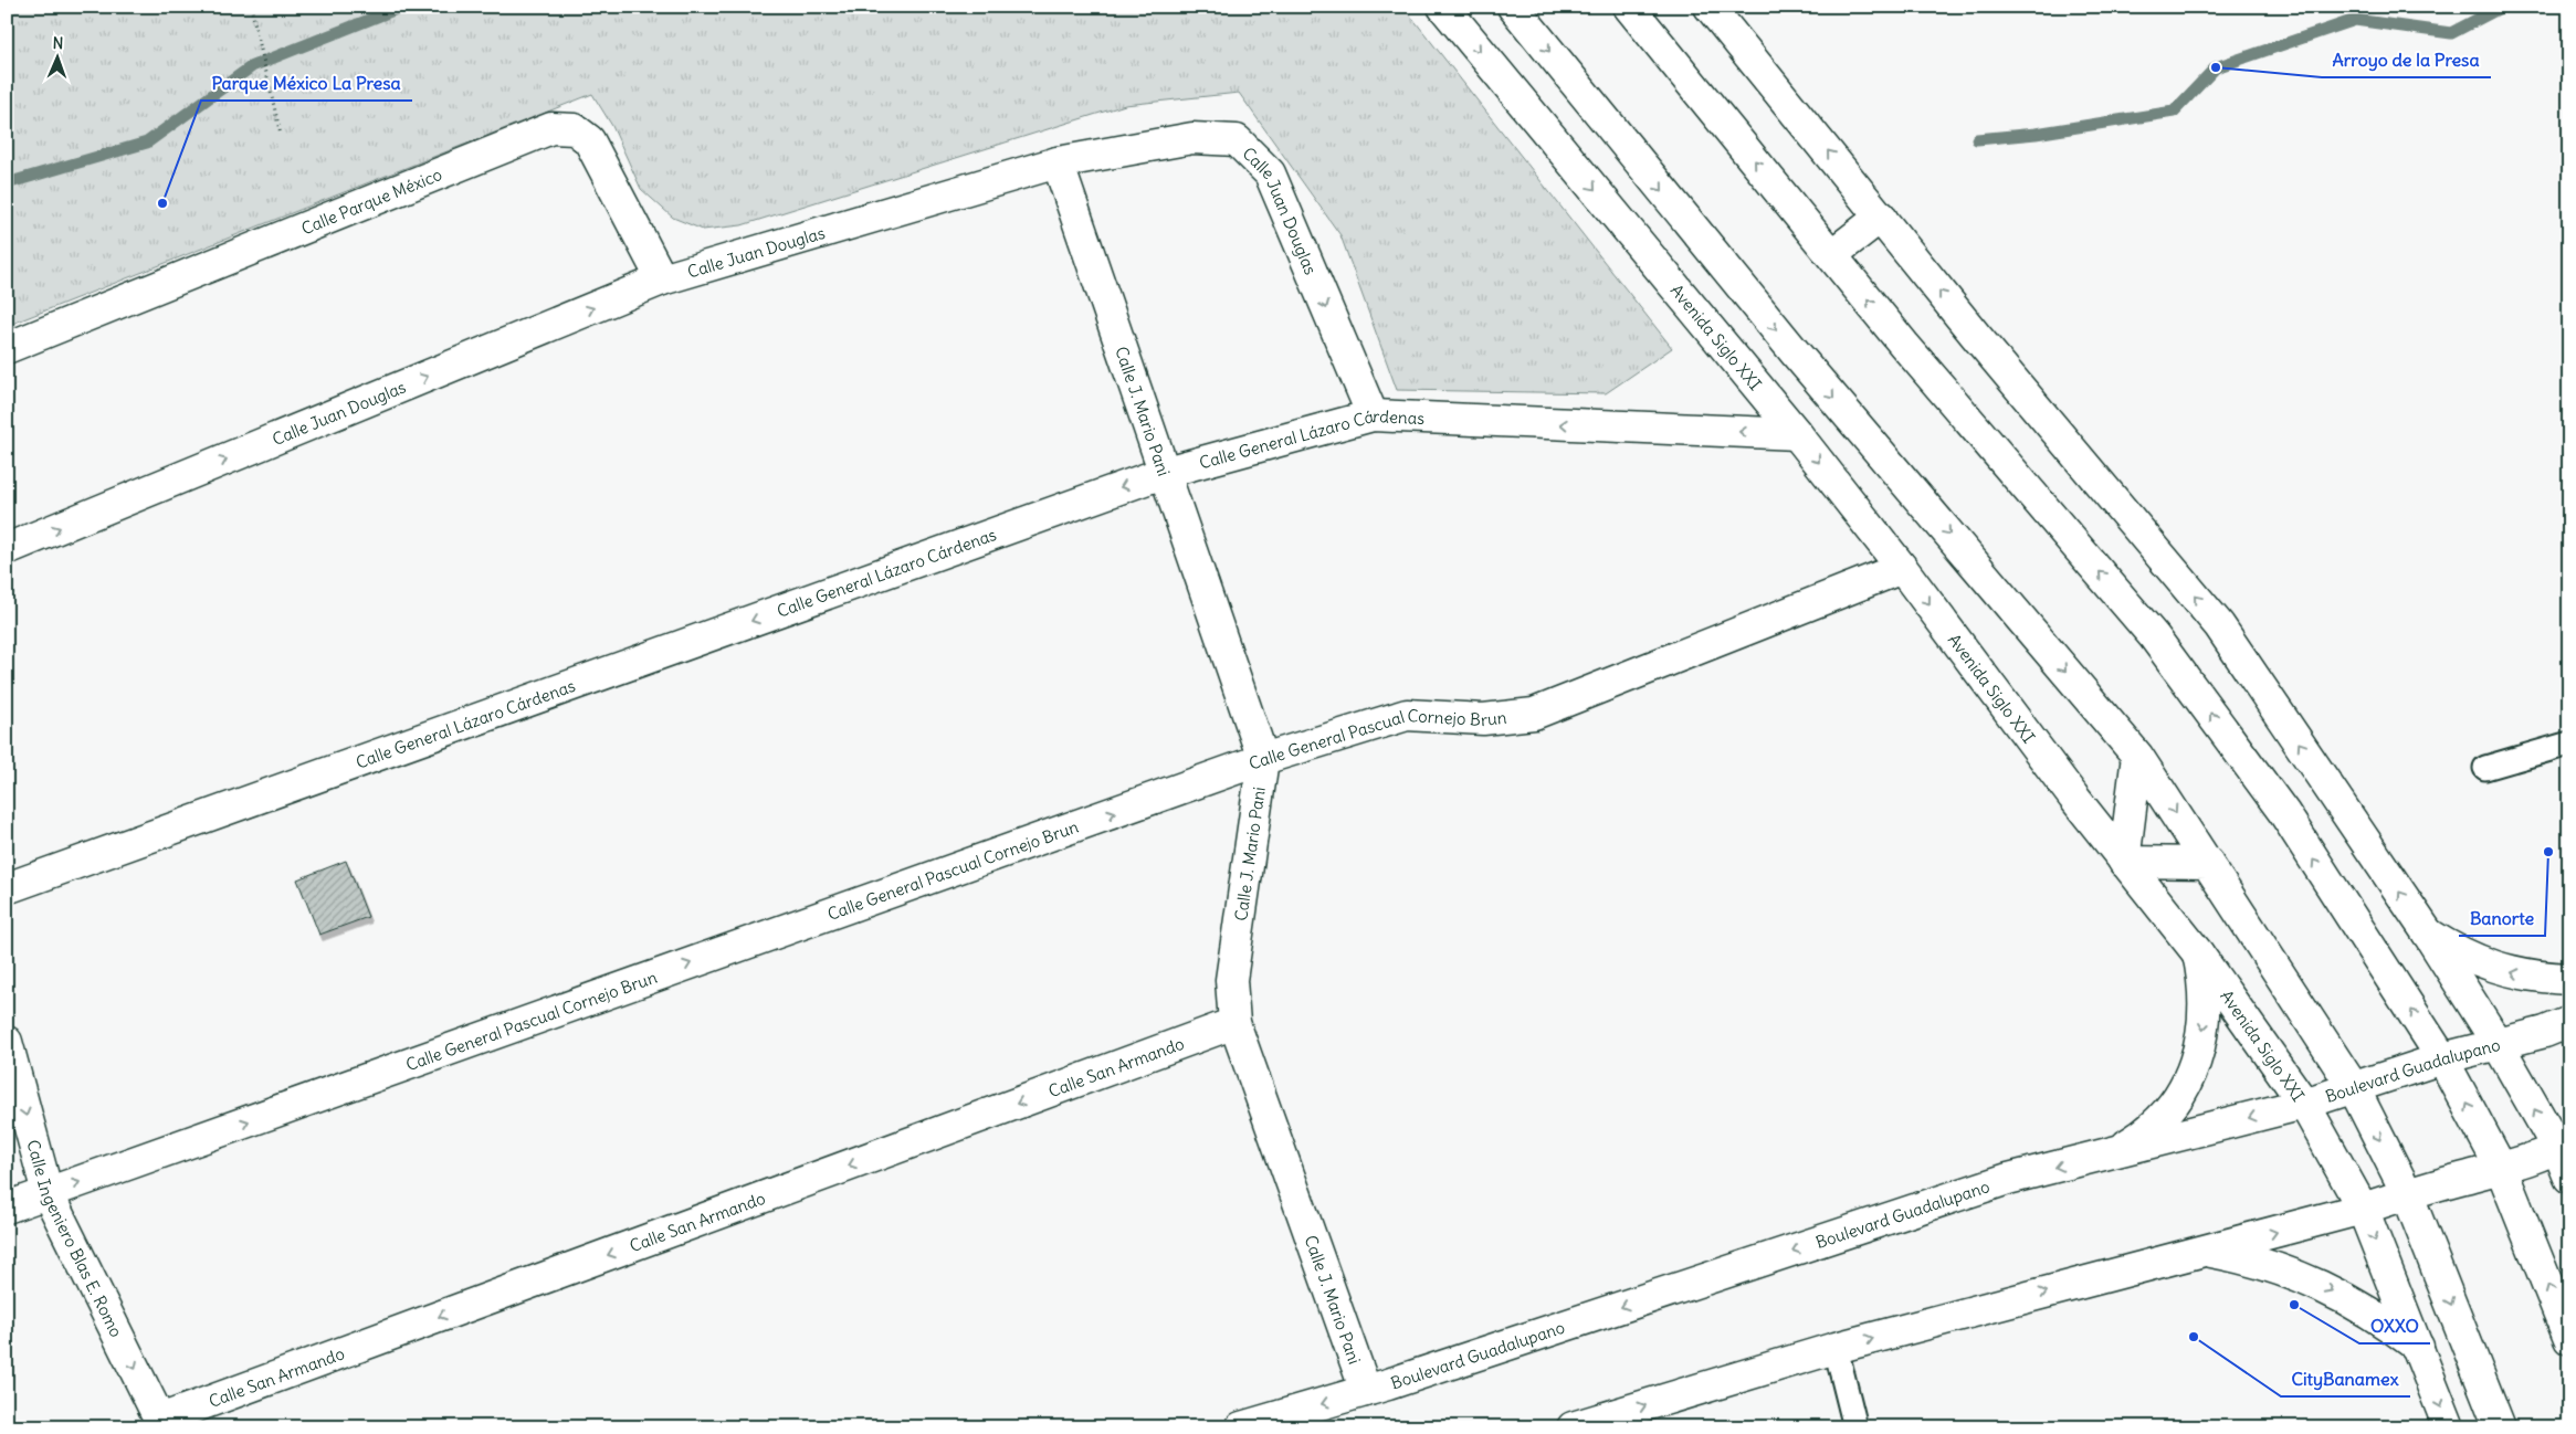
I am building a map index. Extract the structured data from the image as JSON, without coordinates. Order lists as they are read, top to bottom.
{
  "streets": {
    "main road": [
      "Calle Parque México",
      "Calle Juan Douglas",
      "Avenida Siglo XXI",
      "Calle J. Mario Pani",
      "Calle General Lázaro Cárdenas",
      "Calle General Pascual Cornejo Brun",
      "Calle San Armando",
      "Boulevard Guadalupano",
      "Calle Ingeniero Blas E. Romo"
    ]
  },
  "crossings": [
    ["Calle Parque México", "Calle Juan Douglas"],
    ["Calle Juan Douglas", "Calle J. Mario Pani"],
    ["Calle Juan Douglas", "Calle General Lázaro Cárdenas"],
    ["Avenida Siglo XXI", "Calle General Lázaro Cárdenas"],
    ["Avenida Siglo XXI", "Calle General Pascual Cornejo Brun"],
    ["Avenida Siglo XXI", "Boulevard Guadalupano"],
    ["Calle J. Mario Pani", "Calle General Lázaro Cárdenas"],
    ["Calle J. Mario Pani", "Calle General Pascual Cornejo Brun"],
    ["Calle J. Mario Pani", "Calle San Armando"],
    ["Calle J. Mario Pani", "Boulevard Guadalupano"],
    ["Calle General Pascual Cornejo Brun", "Calle Ingeniero Blas E. Romo"],
    ["Calle San Armando", "Calle Ingeniero Blas E. Romo"]
  ],
  "one_way": [
    "Calle Juan Douglas",
    "Calle General Lázaro Cárdenas",
    "Calle General Pascual Cornejo Brun",
    "Calle San Armando",
    "Calle Ingeniero Blas E. Romo"
  ],
  "places": [
    "Arroyo de la Presa",
    "Parque México La Presa",
    "Banorte",
    "OXXO",
    "CityBanamex"
  ],
  "north": "top"
}
